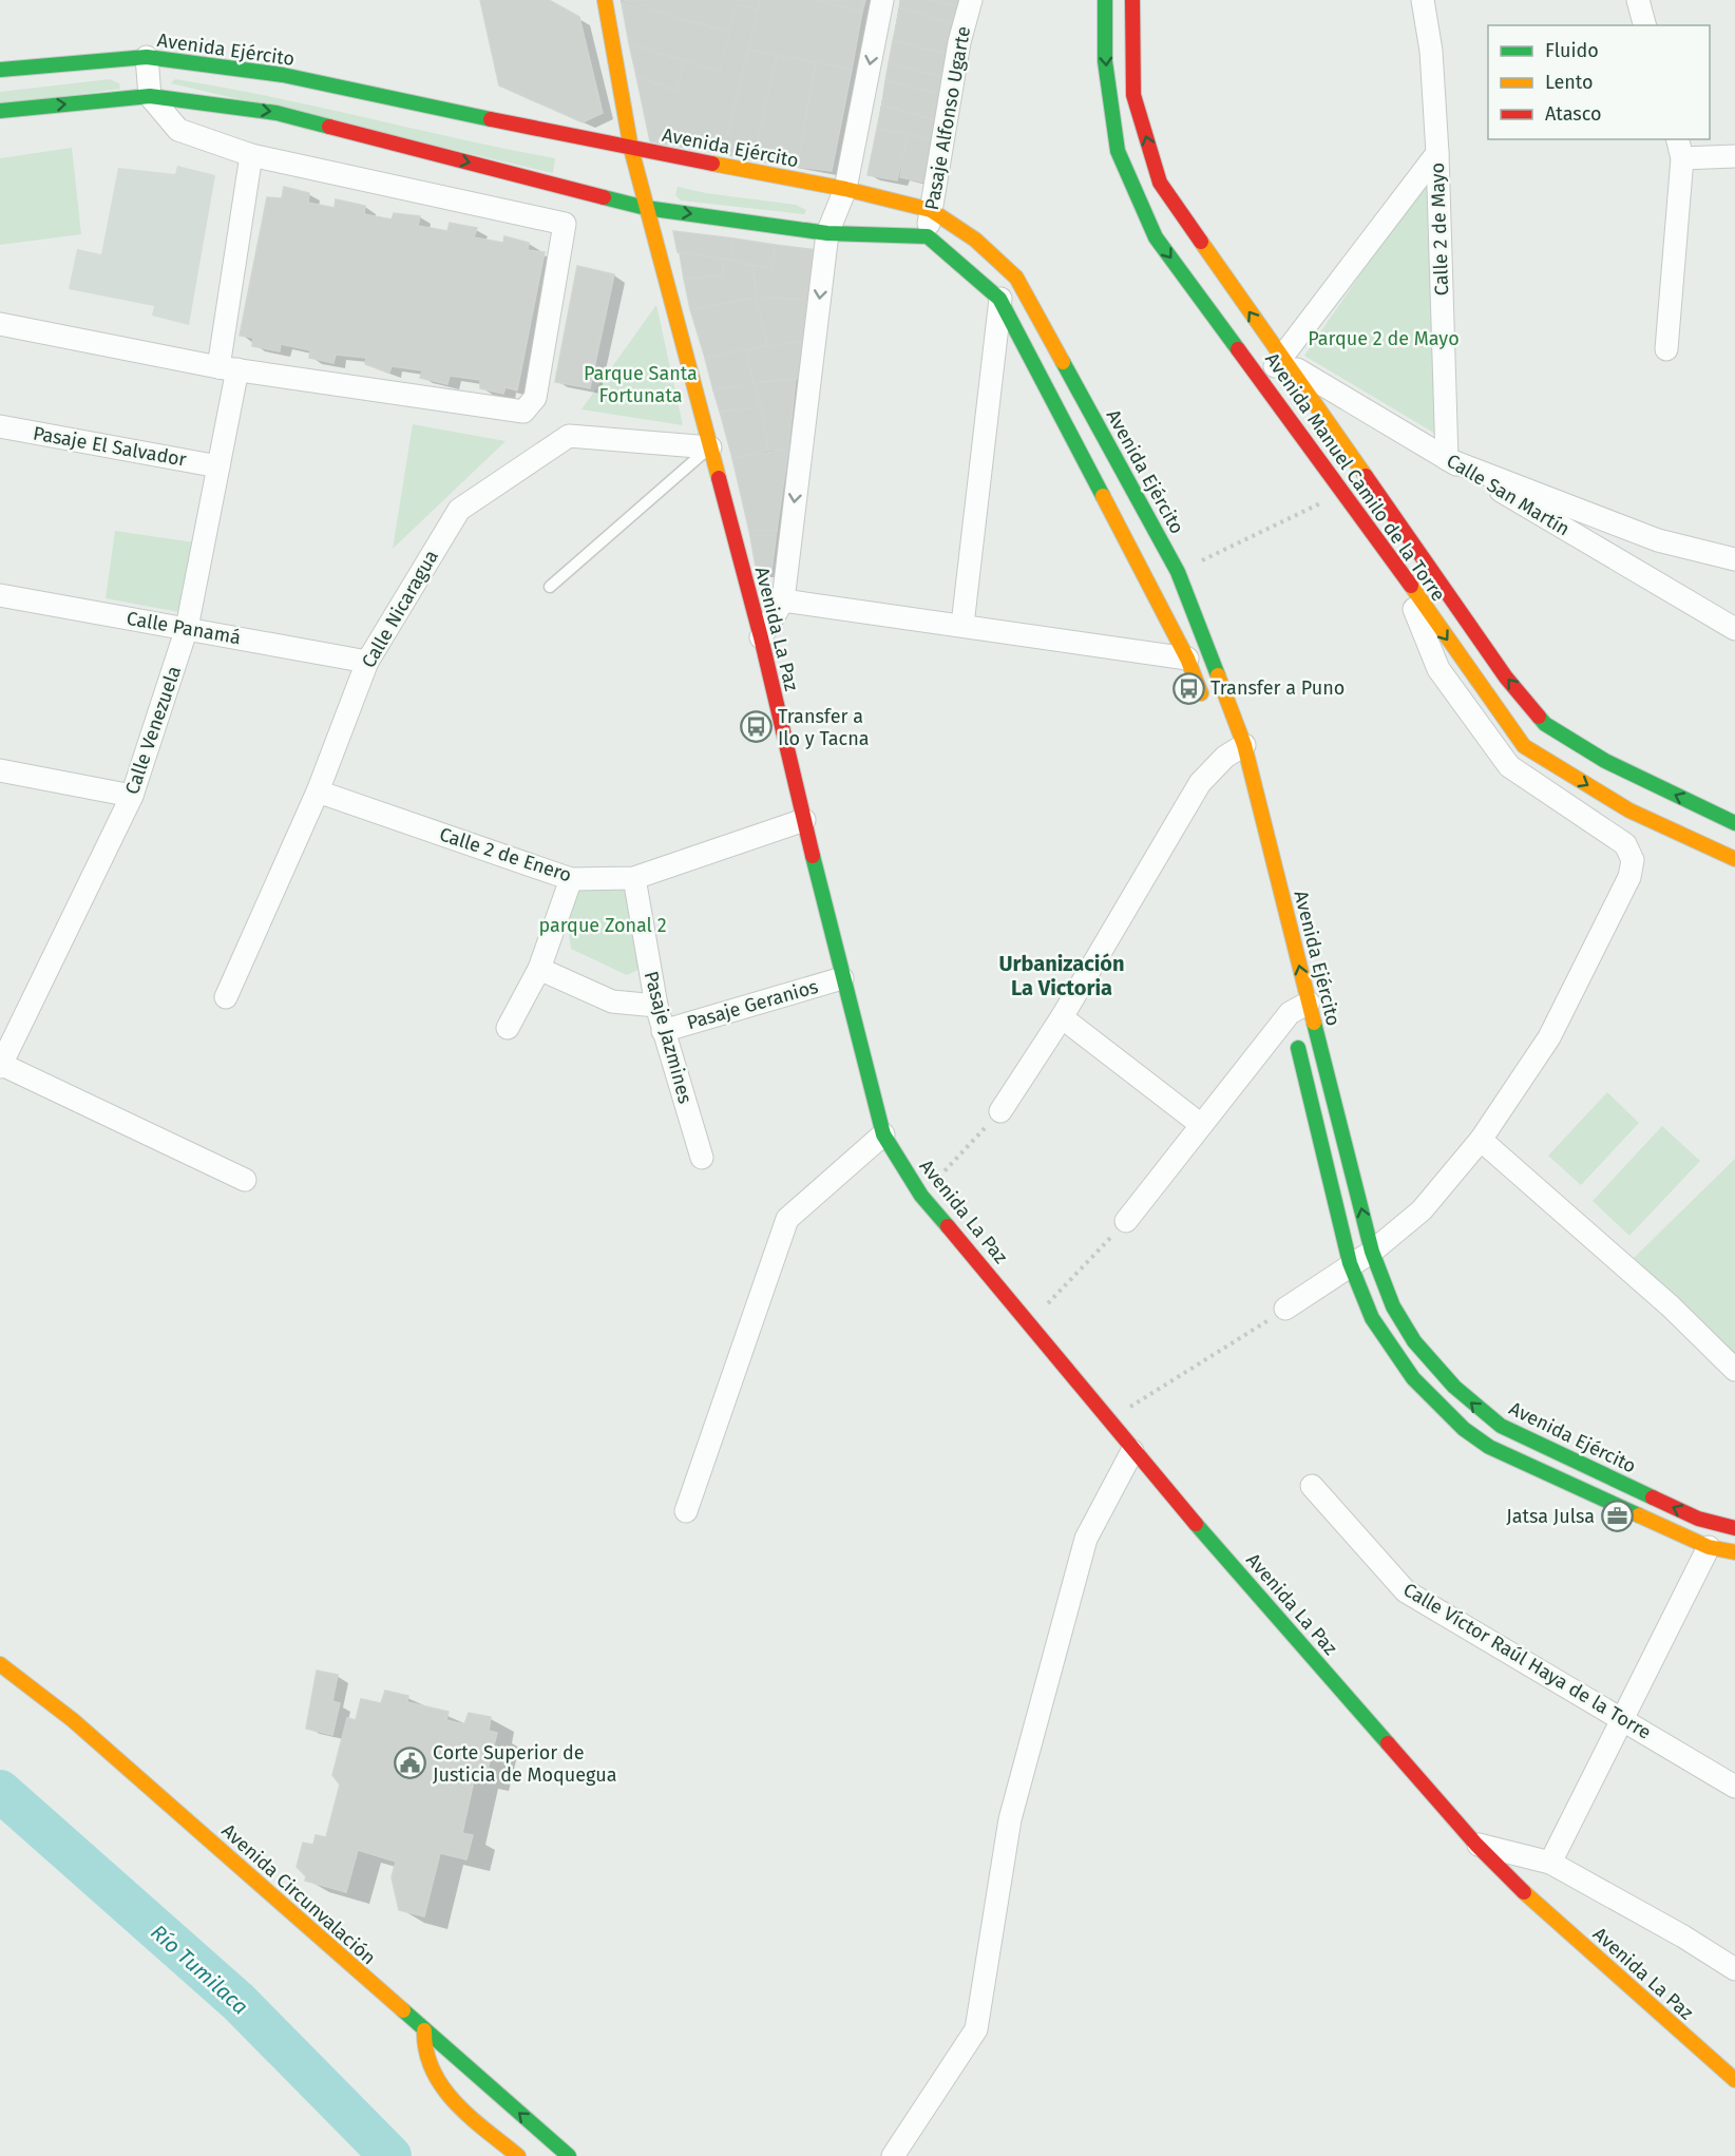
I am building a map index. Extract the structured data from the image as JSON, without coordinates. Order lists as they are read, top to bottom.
{
  "streets": {
    "main road": [
      "Avenida Ejército",
      "Avenida Manuel Camilo de la Torre",
      "Avenida La Paz",
      "Avenida Circunvalación"
    ],
    "street": [
      "Pasaje Alfonso Ugarte",
      "Calle 2 de Mayo",
      "Pasaje El Salvador",
      "Calle San Martín",
      "Calle Nicaragua",
      "Calle Panamá",
      "Calle Venezuela",
      "Calle 2 de Enero",
      "Pasaje Geranios",
      "Pasaje Jazmines",
      "Calle Víctor Raúl Haya de la Torre"
    ]
  },
  "crossings": [
    ["Avenida Ejército", "Pasaje Alfonso Ugarte"],
    ["Avenida Ejército", "Avenida La Paz"],
    ["Calle 2 de Mayo", "Calle San Martín"],
    ["Pasaje El Salvador", "Calle Venezuela"],
    ["Avenida Manuel Camilo de la Torre", "Calle San Martín"],
    ["Calle Nicaragua", "Calle Panamá"],
    ["Calle Nicaragua", "Avenida La Paz"],
    ["Calle Nicaragua", "Calle 2 de Enero"],
    ["Calle Panamá", "Calle Venezuela"],
    ["Avenida La Paz", "Calle 2 de Enero"],
    ["Avenida La Paz", "Pasaje Geranios"],
    ["Calle 2 de Enero", "Pasaje Jazmines"],
    ["Pasaje Geranios", "Pasaje Jazmines"]
  ],
  "districts": ["Urbanización La Victoria"],
  "water": ["Río Tumilaca"],
  "parks": ["Parque 2 de Mayo", "Parque Santa Fortunata", "parque Zonal 2"],
  "places": {
    "bus stop": ["Transfer a Puno", "Transfer a Ilo y Tacna"],
    "office": ["Jatsa Julsa"],
    "public building": ["Corte Superior de Justicia de Moquegua"]
  },
  "legend": ["Fluido", "Lento", "Atasco"]
}
